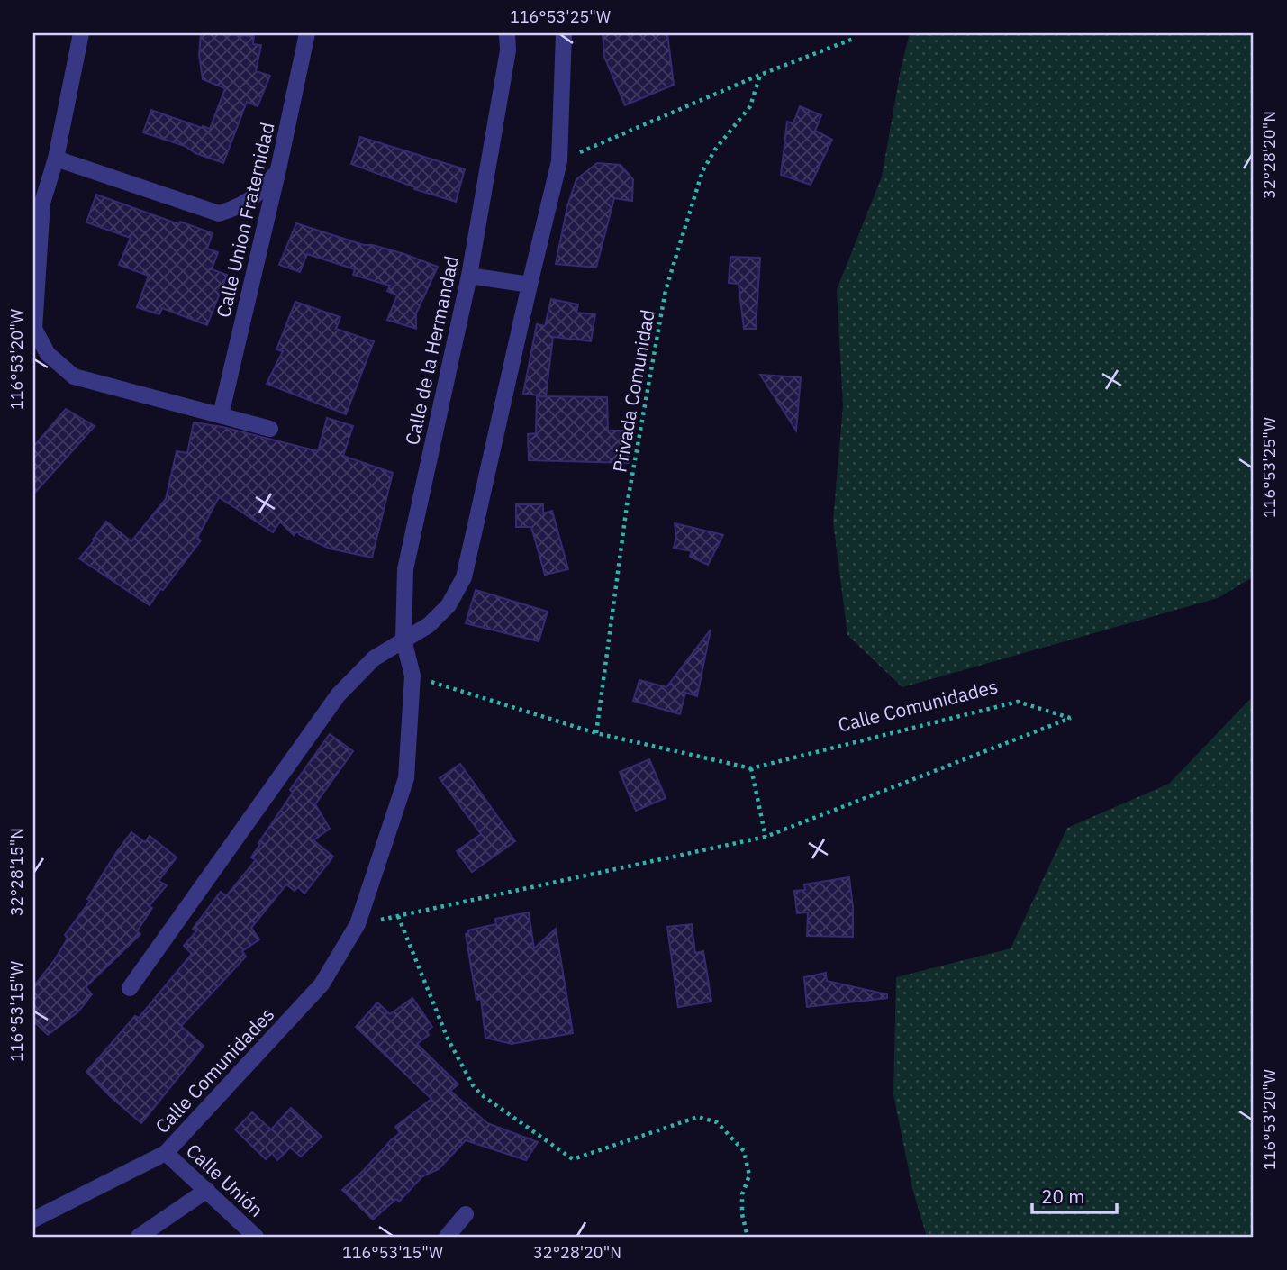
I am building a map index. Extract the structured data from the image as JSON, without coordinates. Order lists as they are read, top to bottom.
{
  "streets": {
    "street": [
      "Calle Union Fraternidad",
      "Calle de la Hermandad",
      "Calle Comunidades",
      "Calle Unión"
    ],
    "path": ["Privada Comunidad"]
  },
  "crossings": [
    ["Calle de la Hermandad", "Calle Comunidades"],
    ["Privada Comunidad", "Calle Comunidades"],
    ["Calle Comunidades", "Calle Unión"]
  ],
  "scale_bar": "20 m",
  "coordinates": [
    "116°53'25\"W",
    "32°28'20\"N",
    "116°53'20\"W",
    "32°28'15\"N",
    "116°53'15\"W"
  ]
}
